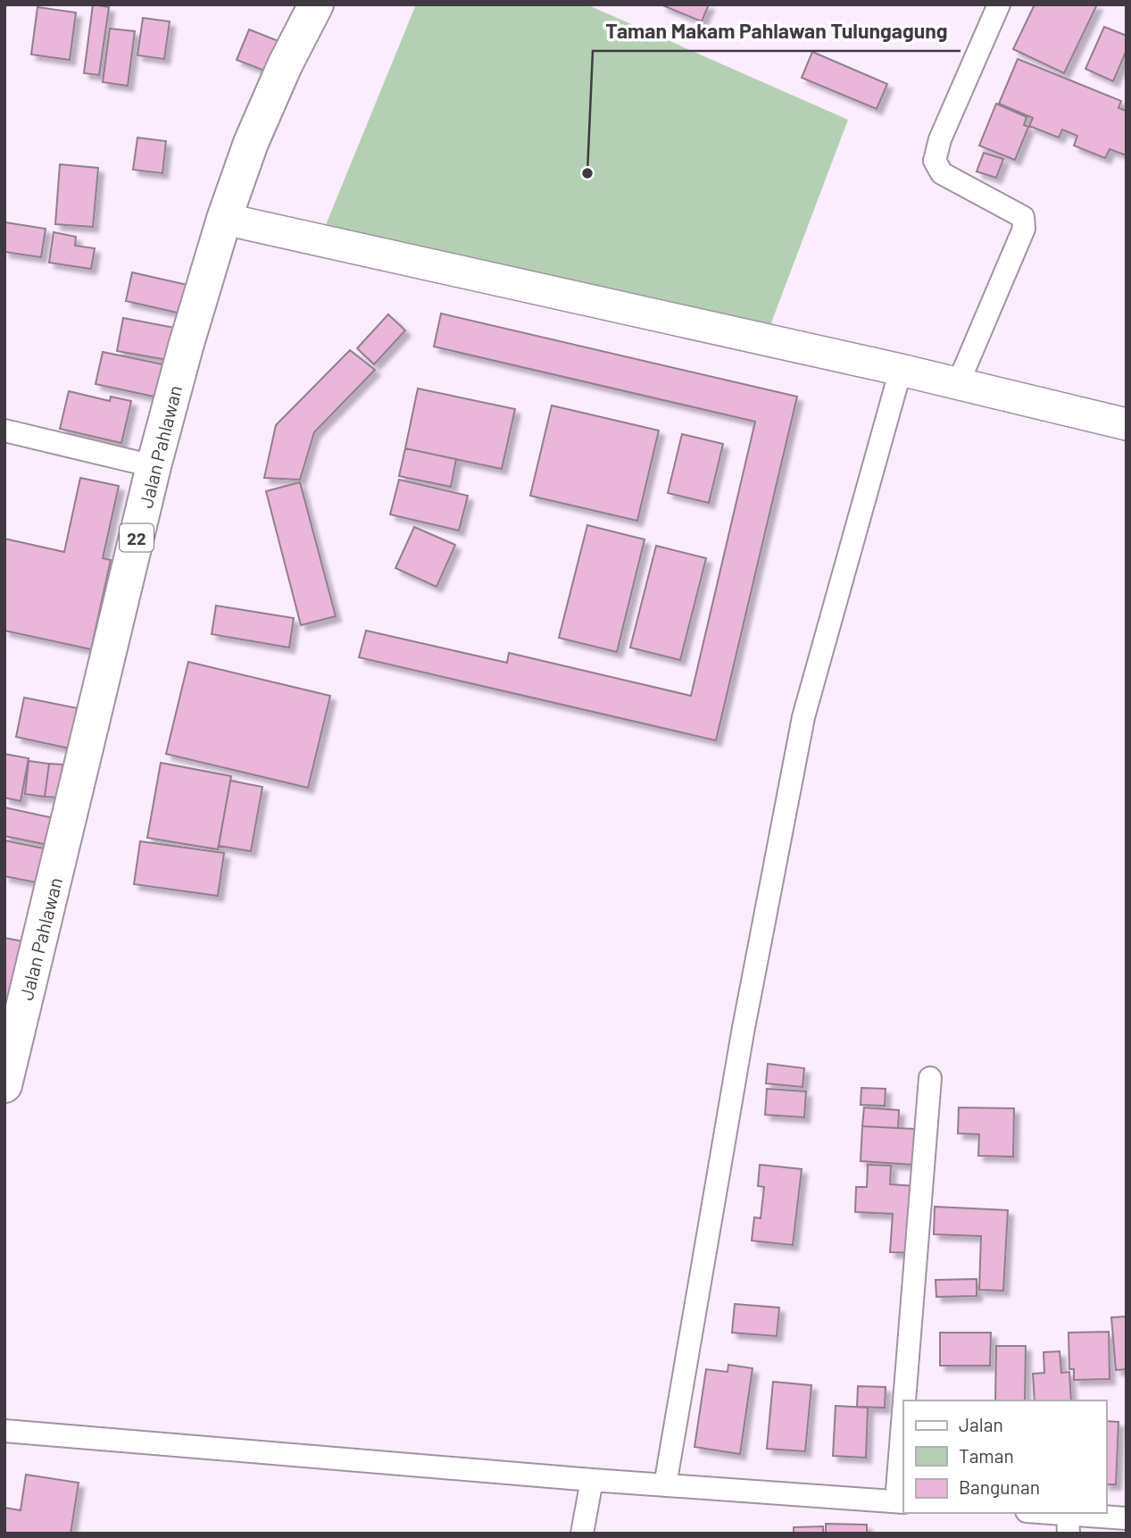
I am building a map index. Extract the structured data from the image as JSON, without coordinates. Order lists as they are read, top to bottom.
{
  "streets": {
    "highway": ["Jalan Pahlawan", "22"]
  },
  "places": ["Taman Makam Pahlawan Tulungagung"],
  "legend": ["Jalan", "Taman", "Bangunan"]
}
